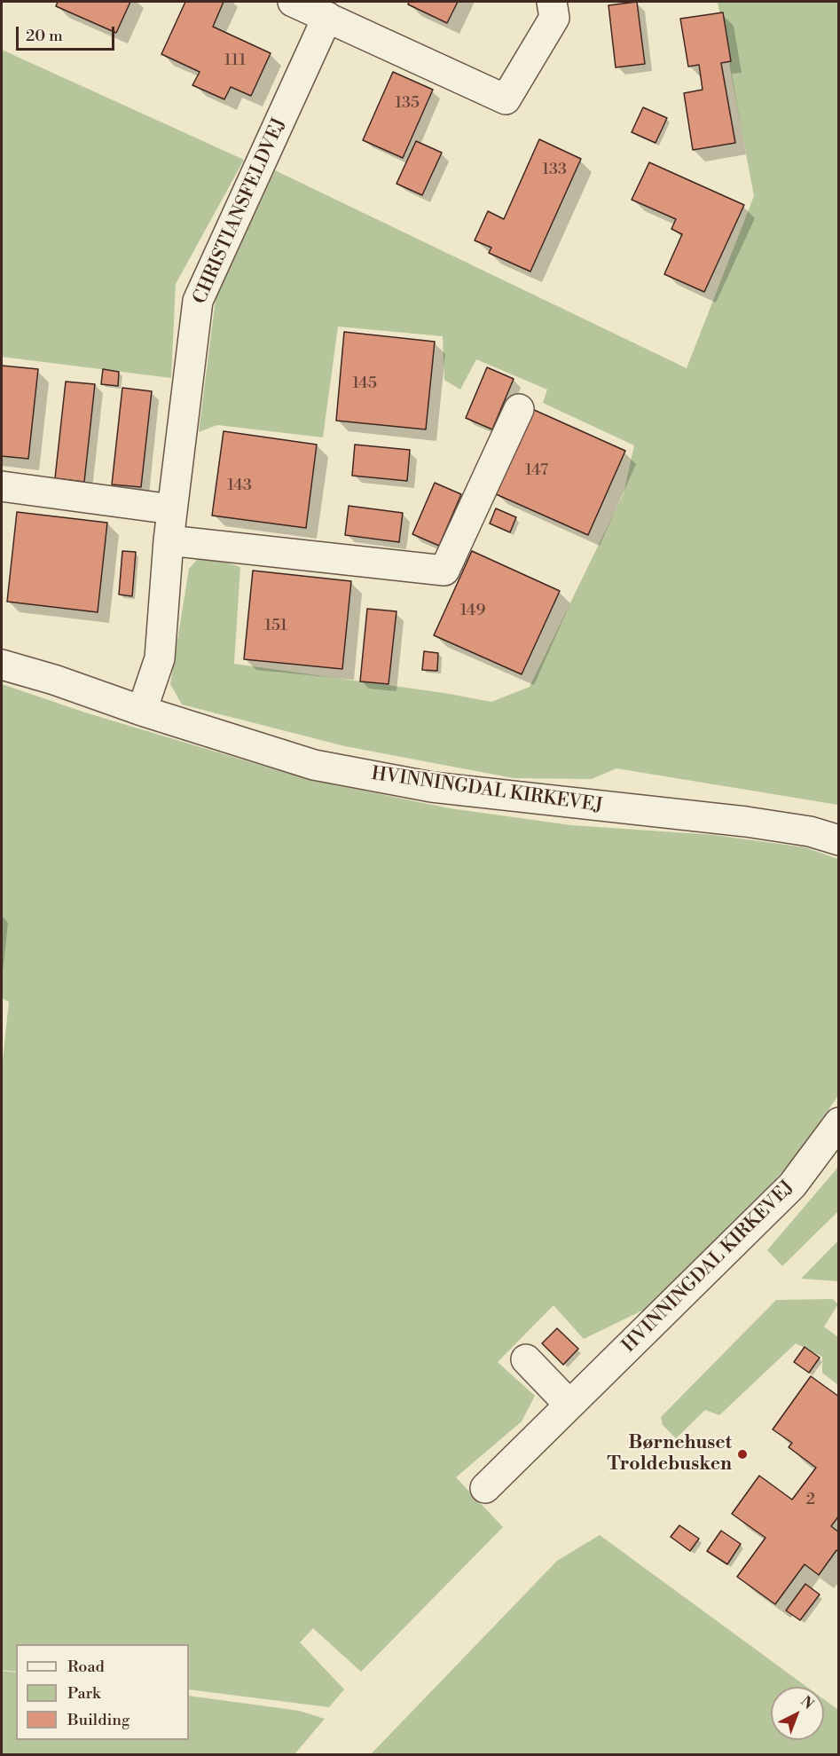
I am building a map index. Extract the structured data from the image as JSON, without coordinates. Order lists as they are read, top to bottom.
{
  "streets": {
    "street": ["CHRISTIANSFELDVEJ", "HVINNINGDAL KIRKEVEJ"]
  },
  "crossings": [
    ["CHRISTIANSFELDVEJ", "HVINNINGDAL KIRKEVEJ"]
  ],
  "places": ["Børnehuset Troldebusken"],
  "house_numbers": [
    "111",
    "135",
    "133",
    "145",
    "147",
    "143",
    "149",
    "151",
    "2"
  ],
  "legend": ["Road", "Park", "Building"],
  "scale_bar": "20 m",
  "north": "top right"
}
